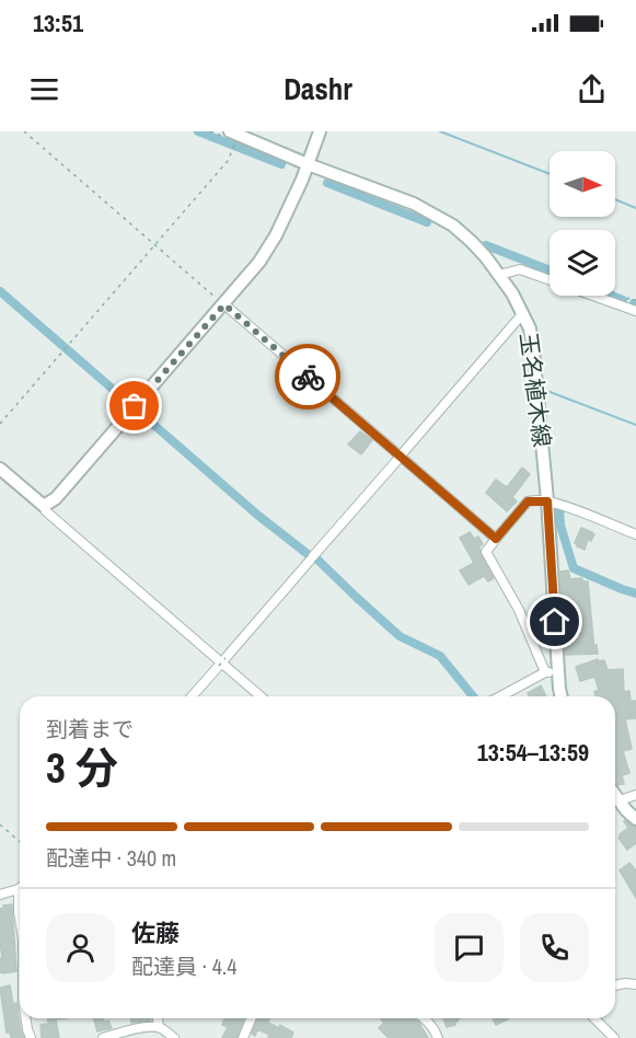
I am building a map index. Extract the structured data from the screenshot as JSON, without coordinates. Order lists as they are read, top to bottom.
{
  "streets": {
    "main road": ["玉名植木線"]
  },
  "north": "right",
  "page": {
    "status": "13:51",
    "header": "Dashr",
    "heading": ["3 分", "到着まで", "13:54–13:59"],
    "panel": ["佐藤", "配達員 · 4.4"],
    "bar": "配達中 · 340 m"
  }
}
